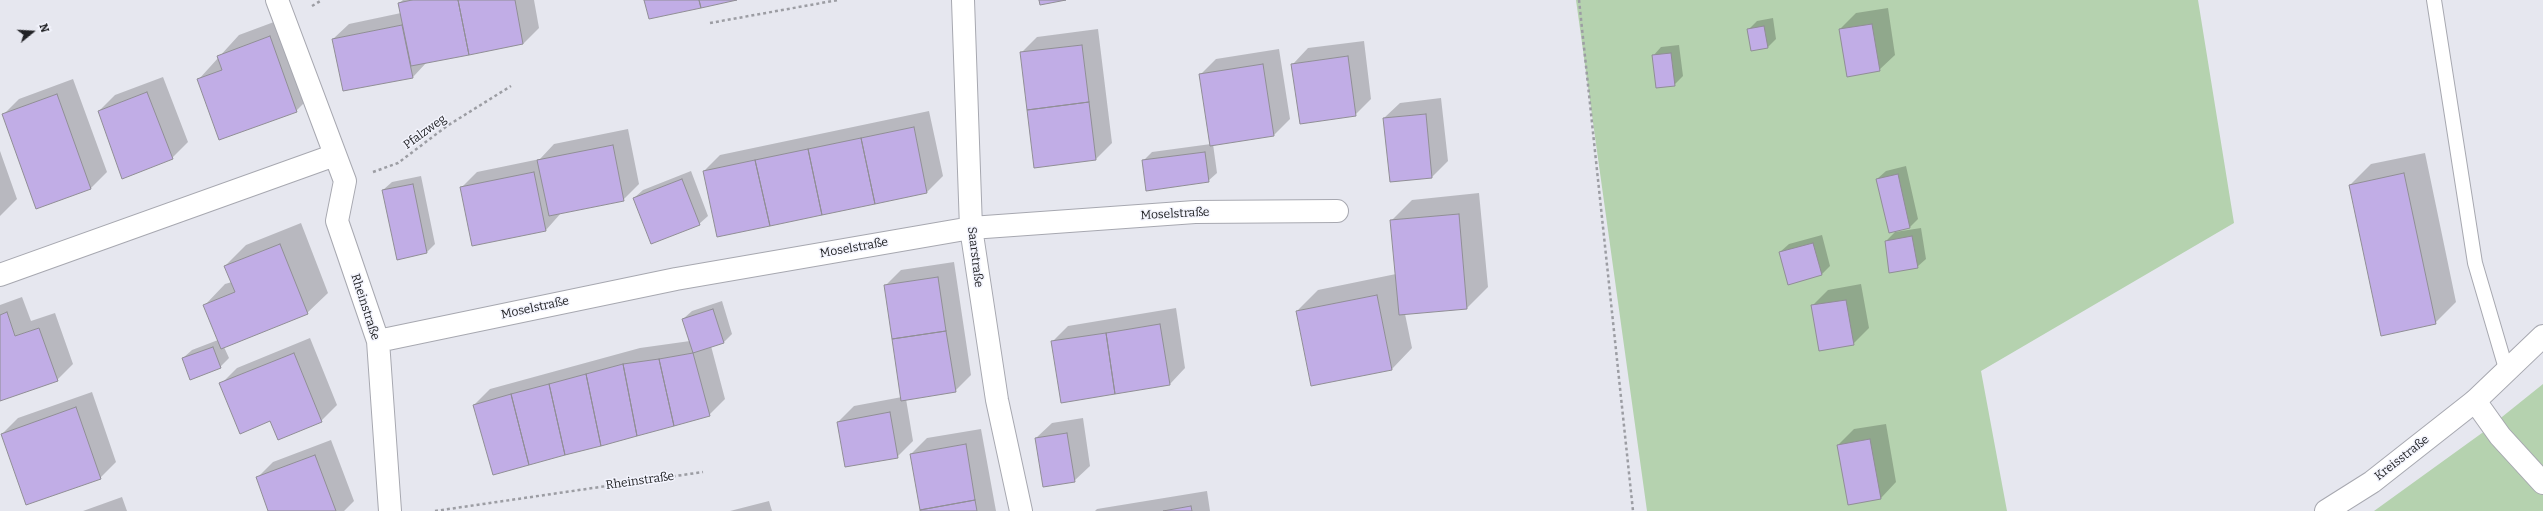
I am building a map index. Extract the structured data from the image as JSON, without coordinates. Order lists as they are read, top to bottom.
{
  "streets": {
    "street": [
      "Moselstraße",
      "Saarstraße",
      "Rheinstraße",
      "Kreisstraße"
    ],
    "path": ["Pfalzweg"]
  },
  "crossings": [
    ["Pfalzweg", "Rheinstraße"],
    ["Moselstraße", "Saarstraße"],
    ["Moselstraße", "Rheinstraße"]
  ],
  "north": "right"
}
